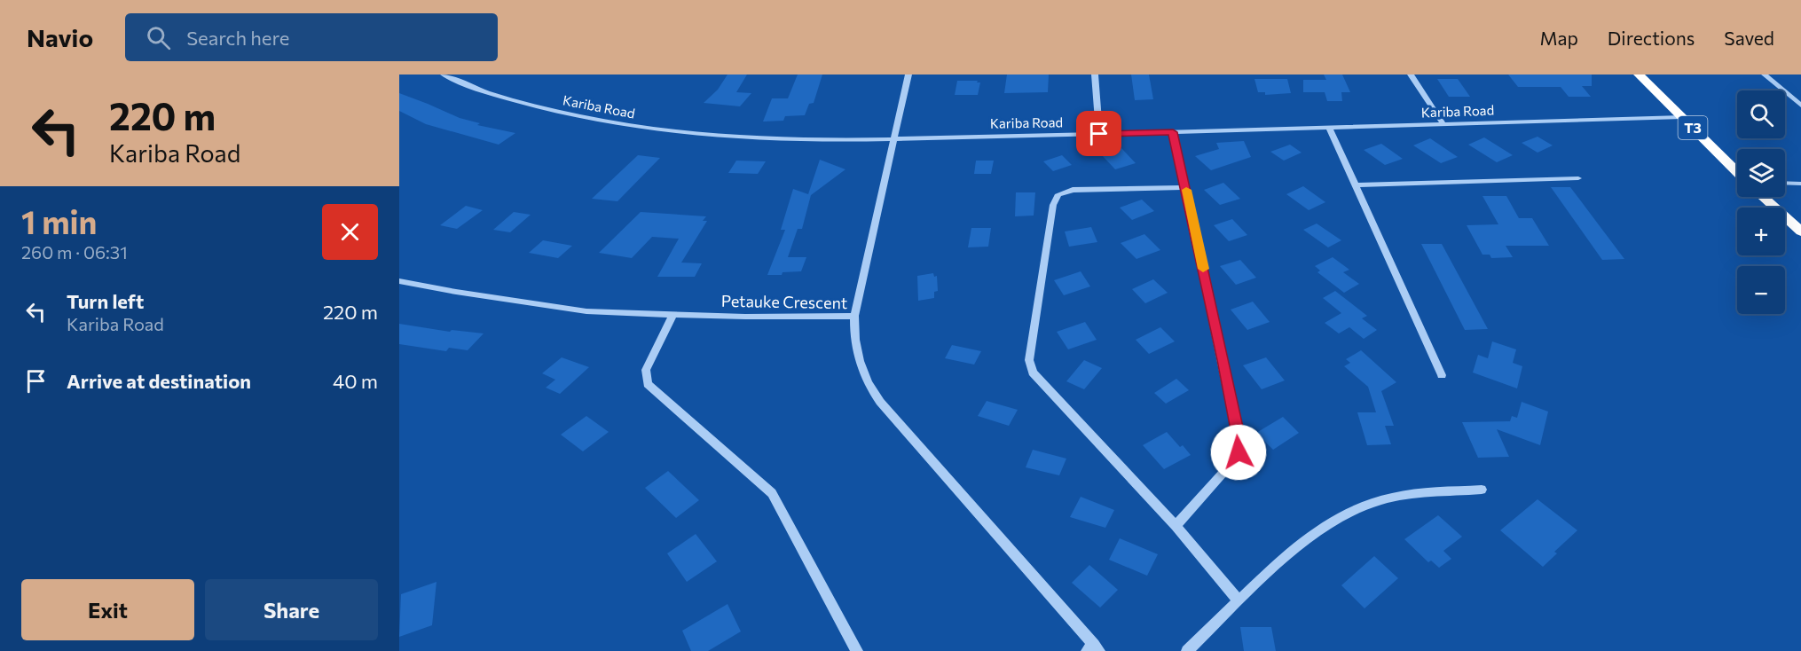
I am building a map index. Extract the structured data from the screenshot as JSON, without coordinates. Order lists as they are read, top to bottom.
{
  "streets": {
    "highway": ["T3"],
    "street": ["Kariba Road", "Petauke Crescent"]
  },
  "crossings": [
    ["Kariba Road", "T3"]
  ],
  "page": {
    "header": "Navio",
    "search": "Search here",
    "nav": ["Map", "Directions", "Saved"],
    "turn": ["220 m", "Kariba Road"],
    "map_buttons": ["+", "−"],
    "heading": ["1 min", "260 m · 06:31"],
    "list": [
      {
        "name": "Turn left",
        "note": "Kariba Road",
        "value": "220 m"
      },
      {
        "name": "Arrive at destination",
        "value": "40 m"
      }
    ],
    "buttons": ["Exit", "Share"]
  }
}
